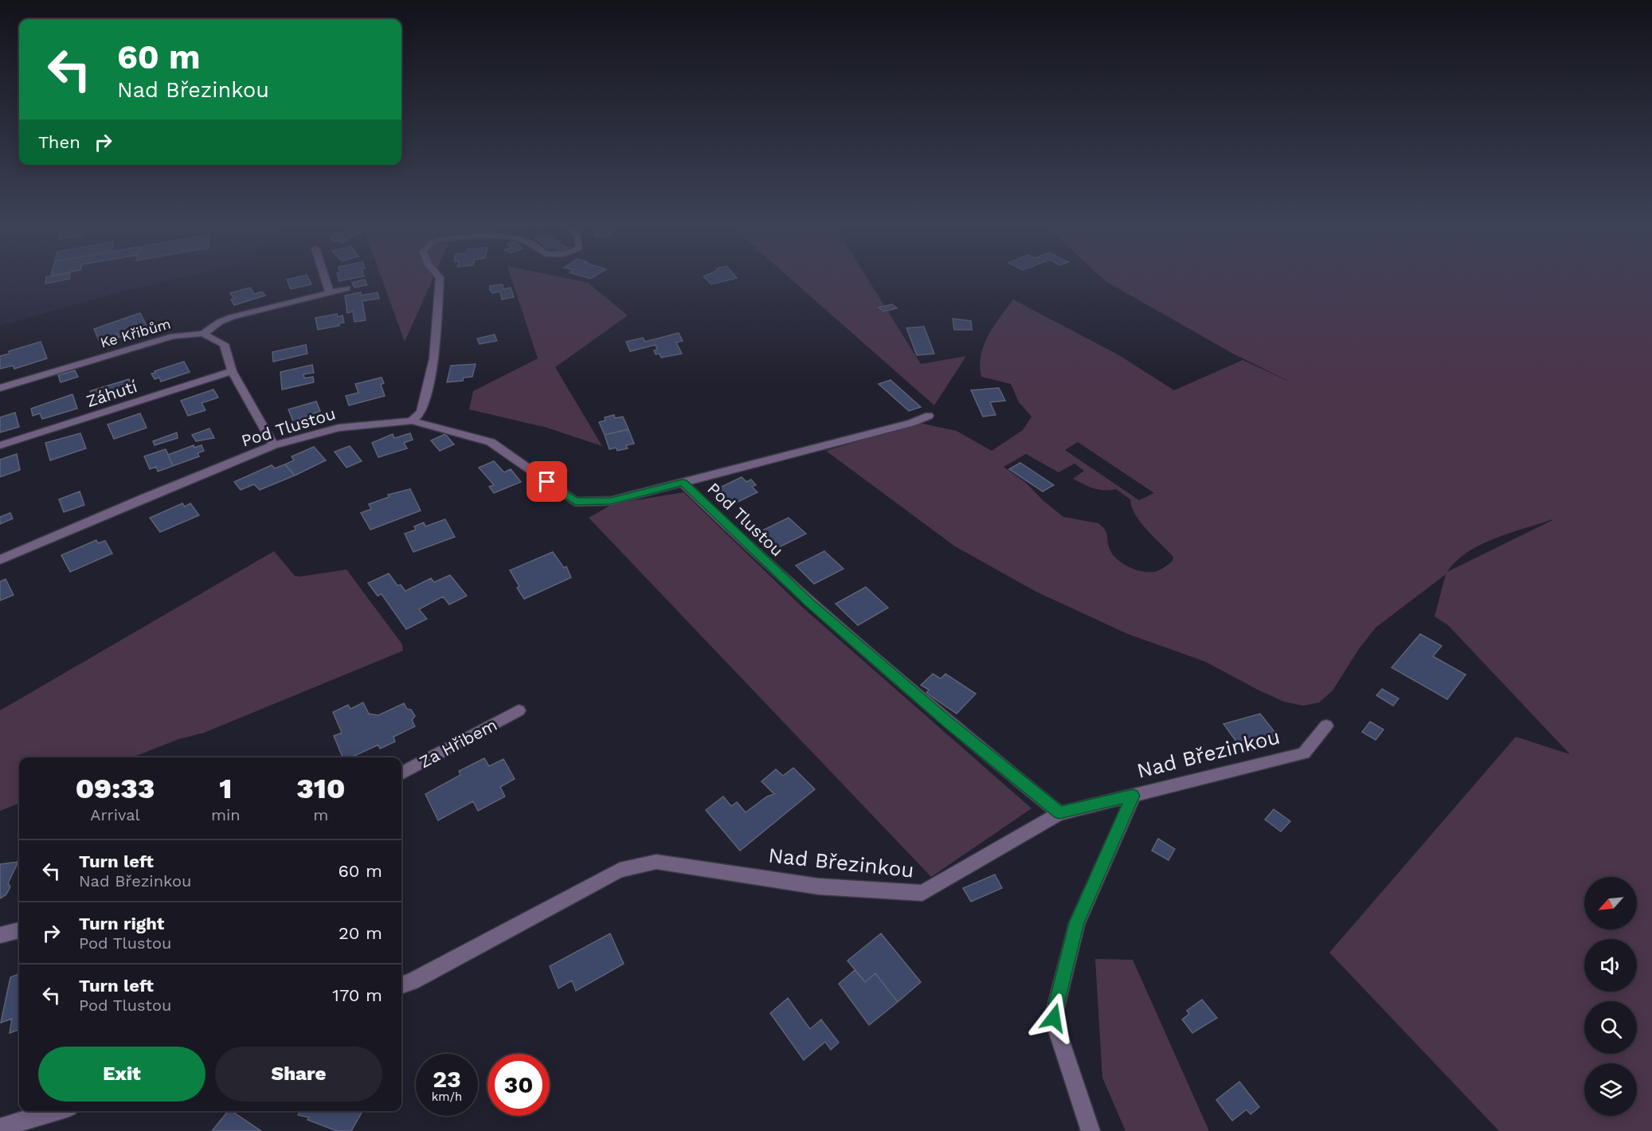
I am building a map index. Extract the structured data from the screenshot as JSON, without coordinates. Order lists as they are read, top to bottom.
{
  "streets": {
    "street": [
      "Ke Křibům",
      "Záhutí",
      "Pod Tlustou",
      "Za Hřibem",
      "Nad Březinkou"
    ]
  },
  "crossings": [
    ["Pod Tlustou", "Nad Březinkou"]
  ],
  "north": "bottom left",
  "page": {
    "turn": ["60 m", "Nad Březinkou"],
    "then": "Then",
    "eta": [
      "09:33",
      "Arrival",
      "1",
      "min",
      "310",
      "m"
    ],
    "list": [
      {
        "name": "Turn left",
        "note": "Nad Březinkou",
        "value": "60 m"
      },
      {
        "name": "Turn right",
        "note": "Pod Tlustou",
        "value": "20 m"
      },
      {
        "name": "Turn left",
        "note": "Pod Tlustou",
        "value": "170 m"
      }
    ],
    "buttons": ["Exit", "Share"],
    "speed": "23 km/h",
    "limit": "30"
  }
}
